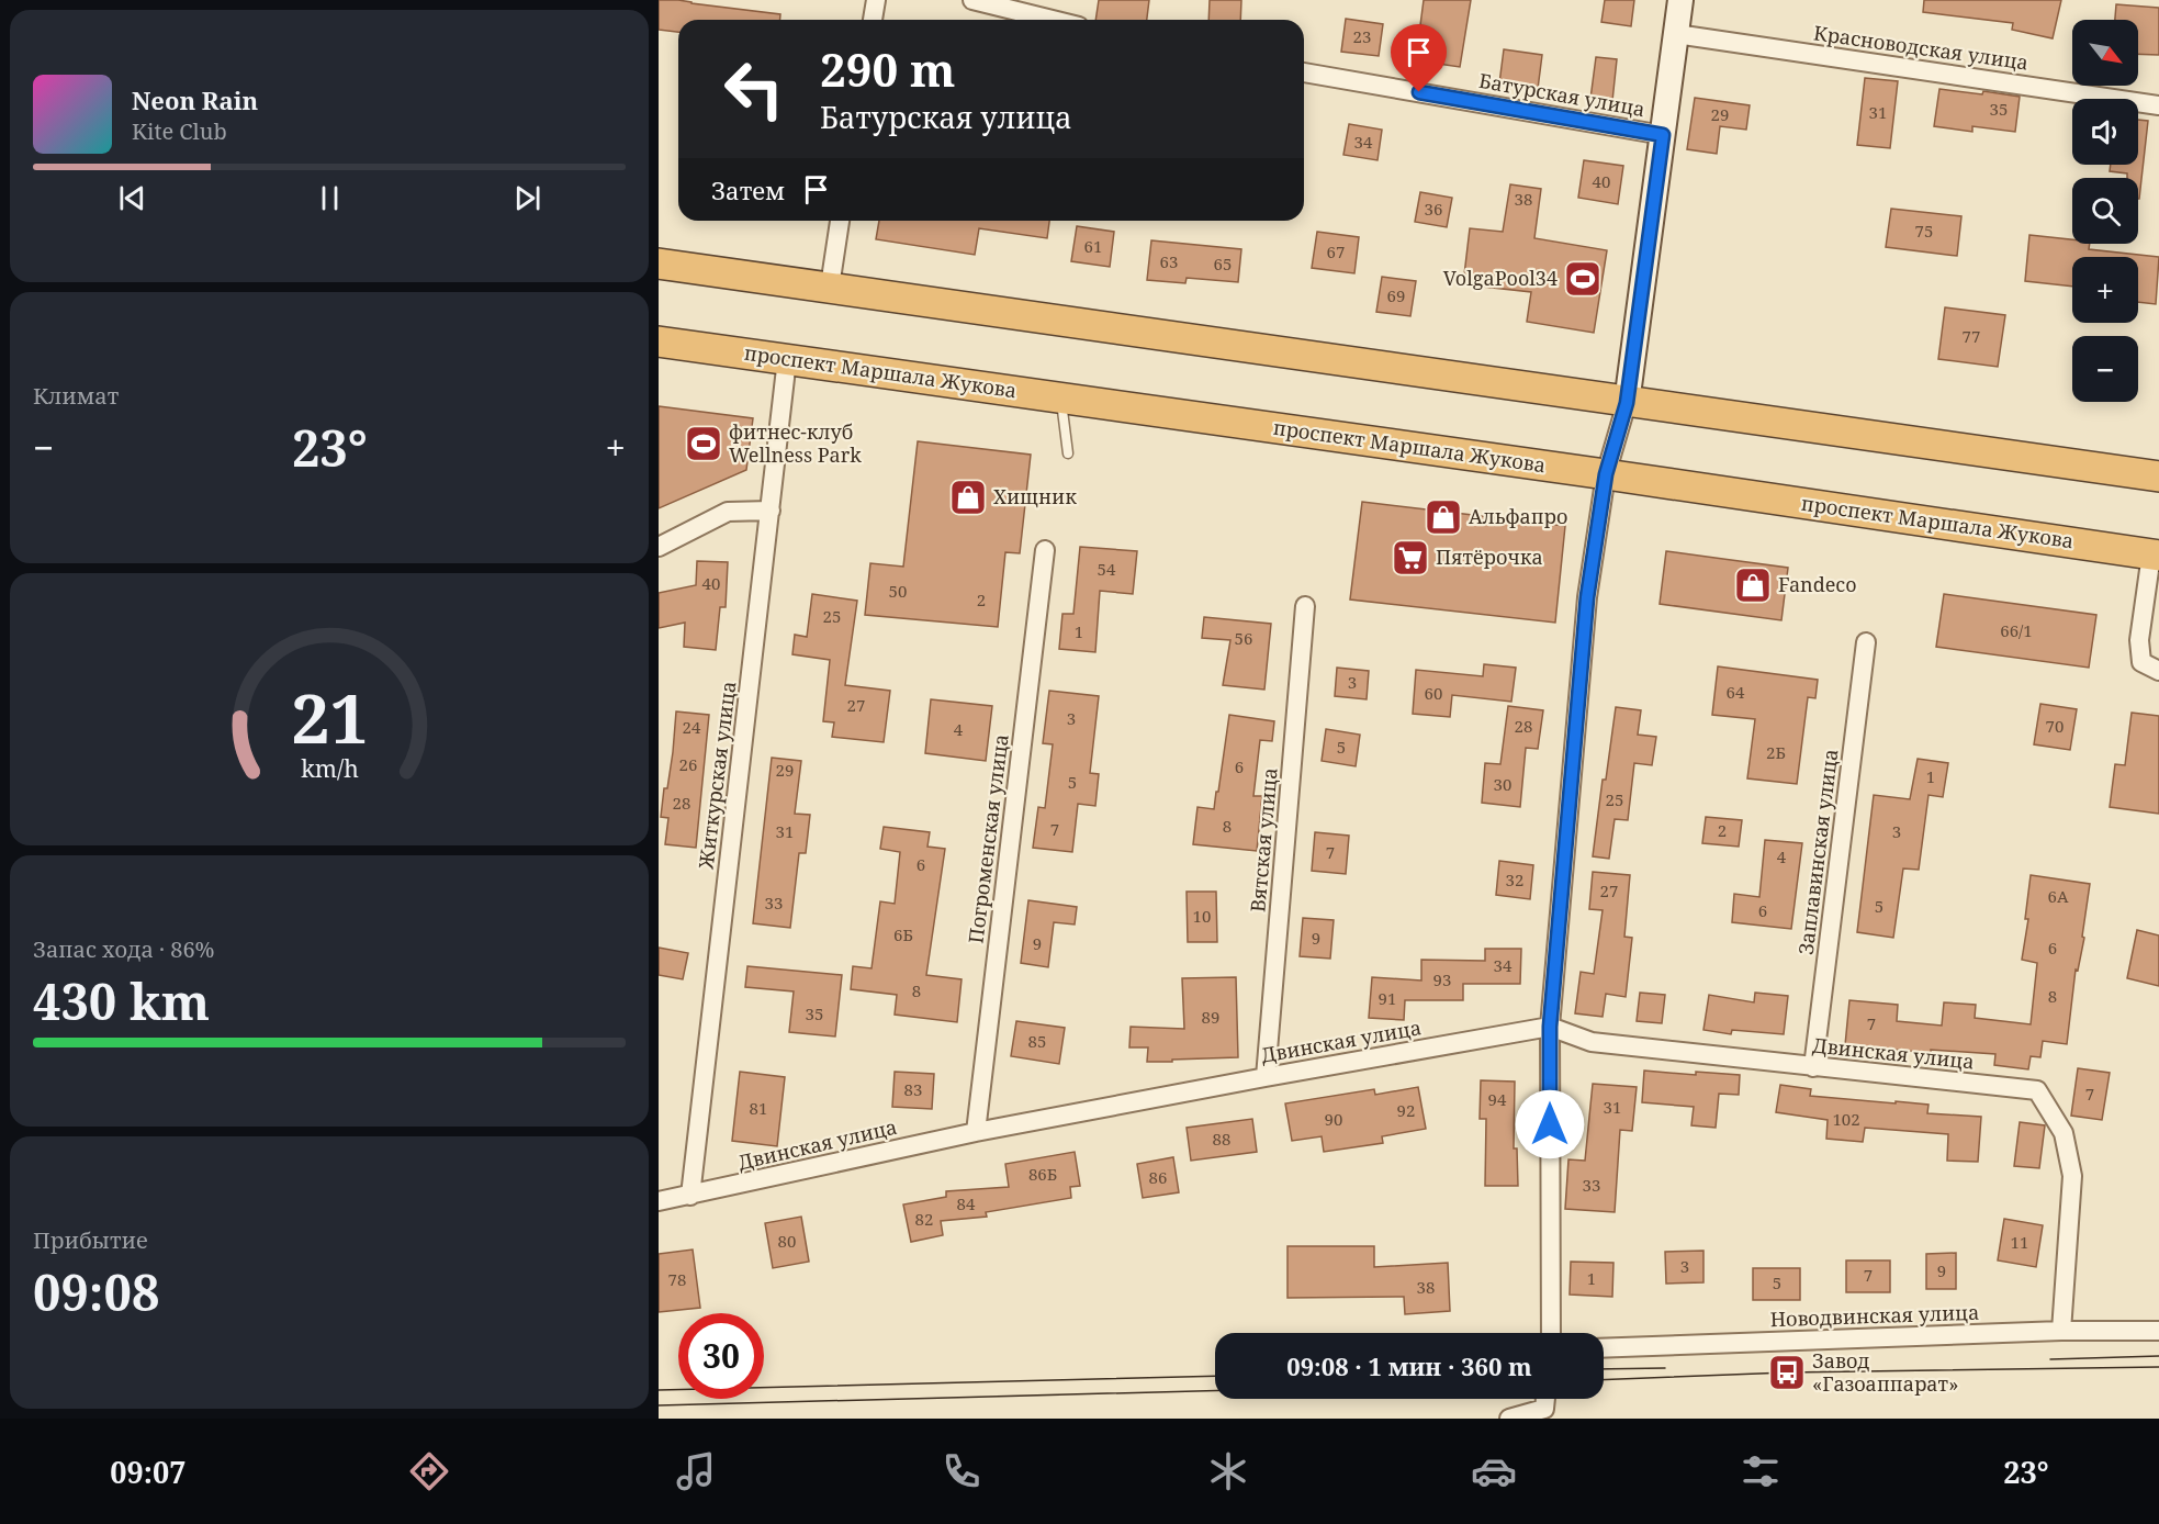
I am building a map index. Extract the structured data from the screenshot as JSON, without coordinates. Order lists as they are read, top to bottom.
{
  "streets": {
    "highway": ["проспект Маршала Жукова"],
    "street": [
      "Красноводская улица",
      "Батурская улица",
      "Житкурская улица",
      "Погроменская улица",
      "Вятская улица",
      "Заплавинская улица",
      "Двинская улица",
      "Новодвинская улица"
    ]
  },
  "crossings": [
    ["проспект Маршала Жукова", "Житкурская улица"],
    ["Житкурская улица", "Двинская улица"],
    ["Погроменская улица", "Двинская улица"],
    ["Вятская улица", "Двинская улица"],
    ["Заплавинская улица", "Двинская улица"],
    ["Двинская улица", "Новодвинская улица"]
  ],
  "places": {
    "sports": ["VolgaPool34", "фитнес-клуб Wellness Park"],
    "shop": ["Хищник", "Альфапро", "Fandeco"],
    "supermarket": ["Пятёрочка"],
    "bus stop": ["Завод «Газоаппарат»"]
  },
  "house_numbers": [
    "23",
    "35",
    "31",
    "29",
    "34",
    "40",
    "38",
    "36",
    "75",
    "61",
    "67",
    "63",
    "65",
    "69",
    "77",
    "54",
    "40",
    "50",
    "2",
    "25",
    "66/1",
    "1",
    "56",
    "3",
    "64",
    "60",
    "27",
    "3",
    "28",
    "70",
    "24",
    "4",
    "5",
    "2Б",
    "26",
    "6",
    "29",
    "1",
    "5",
    "30",
    "25",
    "28",
    "8",
    "7",
    "2",
    "31",
    "3",
    "7",
    "4",
    "6",
    "32",
    "27",
    "6А",
    "33",
    "5",
    "6",
    "10",
    "6Б",
    "9",
    "9",
    "6",
    "34",
    "93",
    "8",
    "8",
    "91",
    "35",
    "89",
    "7",
    "85",
    "83",
    "7",
    "94",
    "31",
    "81",
    "92",
    "90",
    "102",
    "88",
    "86Б",
    "86",
    "33",
    "84",
    "82",
    "80",
    "11",
    "3",
    "9",
    "7",
    "1",
    "78",
    "5",
    "38"
  ],
  "north": "bottom right",
  "page": {
    "map_buttons": ["+", "−"],
    "turn": ["290 m", "Батурская улица"],
    "song": ["Neon Rain", "Kite Club"],
    "then": "Затем",
    "tile": [
      "Климат",
      ["Запас хода · 86%", "430 km"],
      ["Прибытие", "09:08"]
    ],
    "heat": ["−", "23°", "+"],
    "limit": "30",
    "trip": "09:08 · 1 мин · 360 m",
    "tabs": ["09:07", "23°"],
    "gauge": ["21", "km/h"]
  }
}
